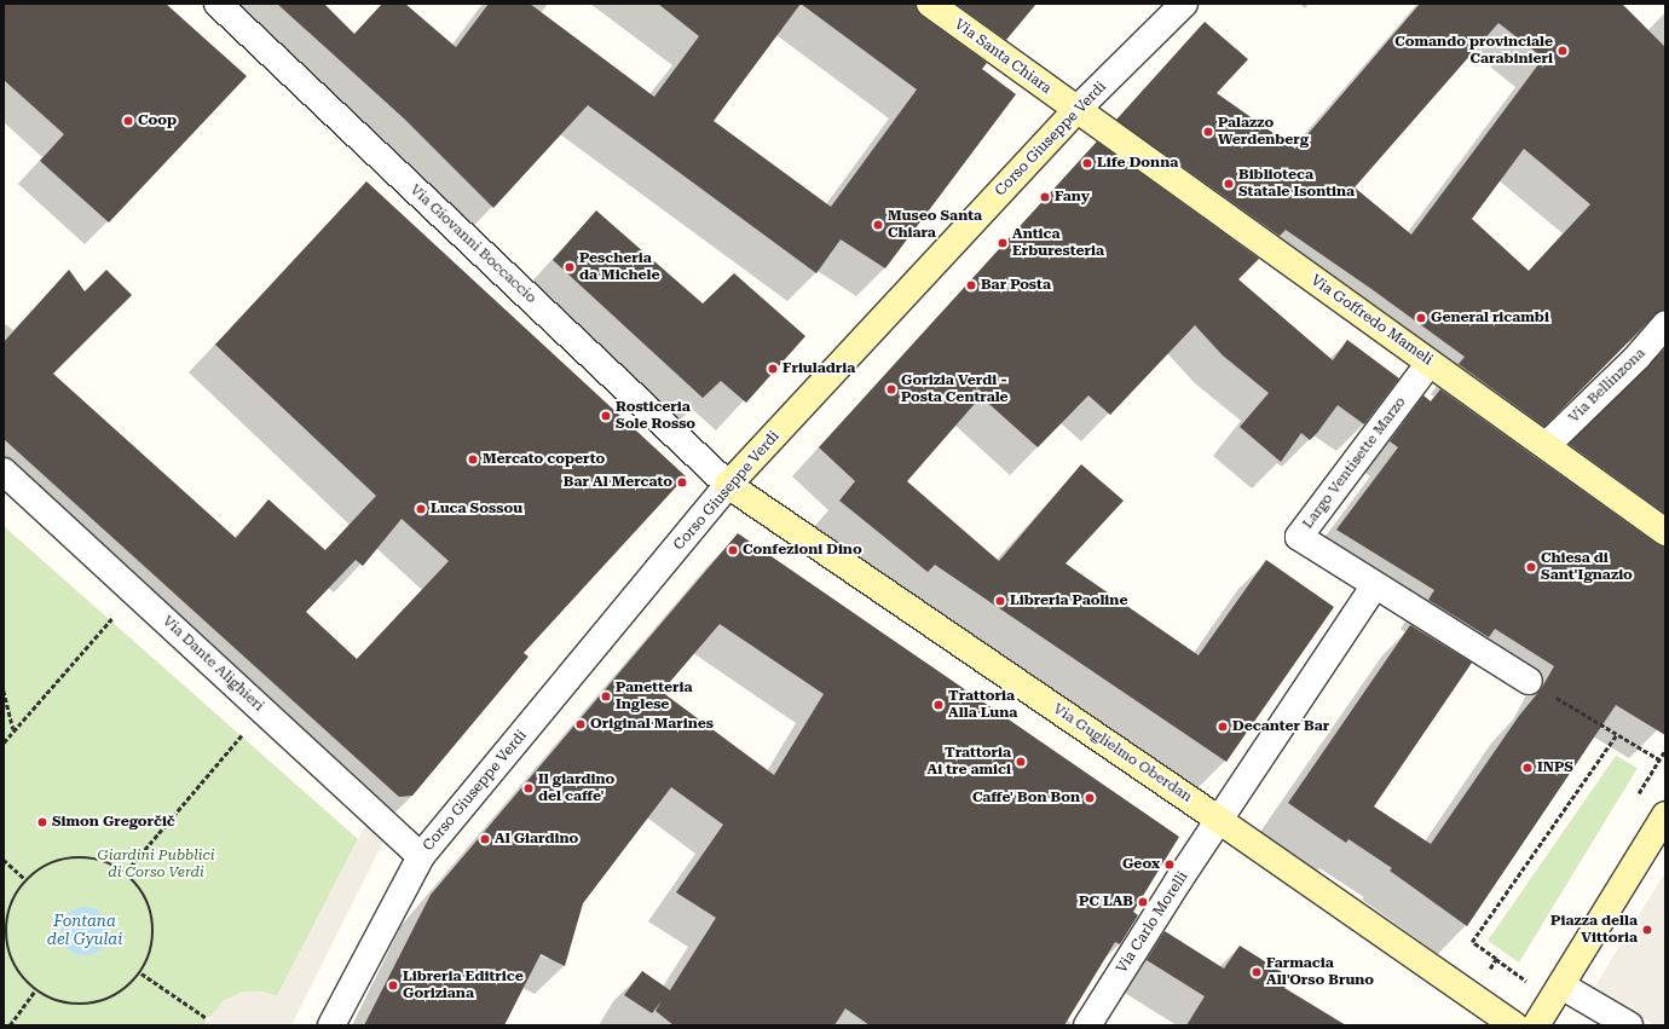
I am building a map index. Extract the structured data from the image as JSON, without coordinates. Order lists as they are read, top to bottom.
{
  "streets": {
    "main road": [
      "Via Santa Chiara",
      "Corso Giuseppe Verdi",
      "Via Goffredo Mameli",
      "Via Guglielmo Oberdan"
    ],
    "street": [
      "Via Giovanni Boccaccio",
      "Via Bellinzona",
      "Largo Ventisette Marzo",
      "Via Dante Alighieri",
      "Via Carlo Morelli"
    ]
  },
  "crossings": [
    ["Via Santa Chiara", "Corso Giuseppe Verdi"],
    ["Via Santa Chiara", "Via Goffredo Mameli"],
    ["Corso Giuseppe Verdi", "Via Giovanni Boccaccio"],
    ["Corso Giuseppe Verdi", "Via Goffredo Mameli"],
    ["Corso Giuseppe Verdi", "Via Dante Alighieri"],
    ["Corso Giuseppe Verdi", "Via Guglielmo Oberdan"],
    ["Via Giovanni Boccaccio", "Via Guglielmo Oberdan"],
    ["Via Goffredo Mameli", "Via Bellinzona"],
    ["Via Goffredo Mameli", "Largo Ventisette Marzo"],
    ["Via Guglielmo Oberdan", "Via Carlo Morelli"]
  ],
  "water": ["Fontana del Gyulai"],
  "parks": ["Giardini Pubblici di Corso Verdi"],
  "places": [
    "Comando provinciale Carabinieri",
    "Coop",
    "Palazzo Werdenberg",
    "Life Donna",
    "Biblioteca Statale Isontina",
    "Fany",
    "Museo Santa Chiara",
    "Antica Erburesteria",
    "Pescheria da Michele",
    "Bar Posta",
    "General ricambi",
    "Friuladria",
    "Gorizia Verdi - Posta Centrale",
    "Rosticeria Sole Rosso",
    "Mercato coperto",
    "Bar Al Mercato",
    "Luca Sossou",
    "Confezioni Dino",
    "Chiesa di Sant'Ignazio",
    "Libreria Paoline",
    "Panetteria Inglese",
    "Trattoria Alla Luna",
    "Original Marines",
    "Decanter Bar",
    "Trattoria Ai tre amici",
    "INPS",
    "Il giardino del caffe'",
    "Caffe' Bon Bon",
    "Simon Gregorčič",
    "Al Giardino",
    "Geox",
    "PC LAB",
    "Piazza della Vittoria",
    "Farmacia All'Orso Bruno",
    "Libreria Editrice Goriziana"
  ]
}
